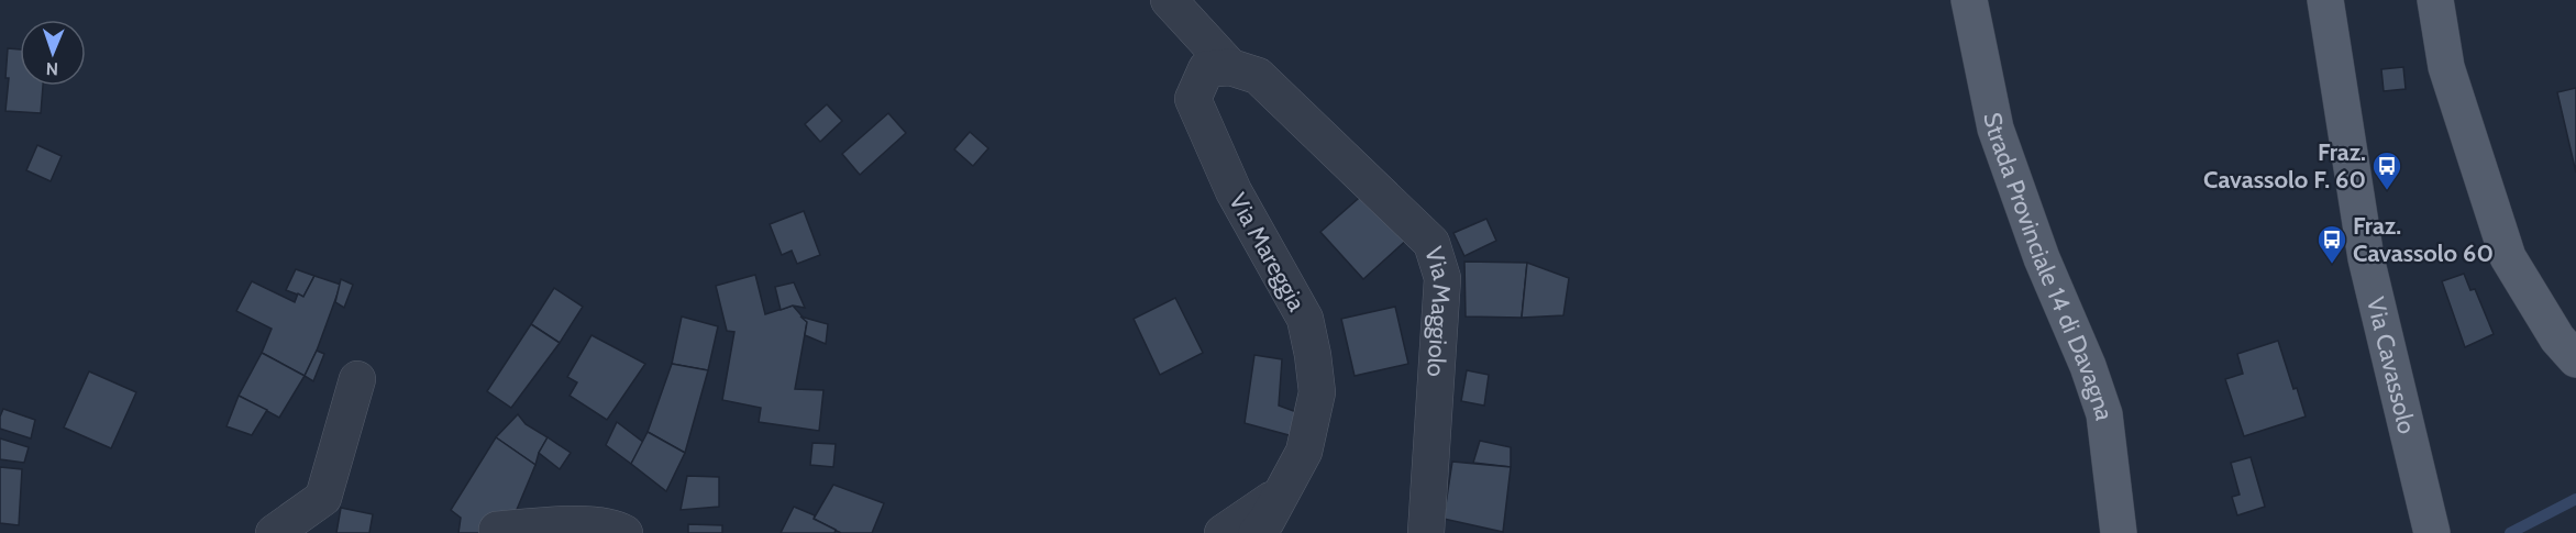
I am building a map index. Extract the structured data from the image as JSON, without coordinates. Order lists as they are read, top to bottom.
{
  "streets": {
    "main road": ["Strada Provinciale 14 di Davagna", "Via Cavassolo"],
    "street": ["Via Mareggia", "Via Maggiolo"]
  },
  "crossings": [
    ["Via Mareggia", "Via Maggiolo"]
  ],
  "places": {
    "bus stop": ["Fraz. Cavassolo F. 60", "Fraz. Cavassolo 60"]
  },
  "north": "bottom"
}
